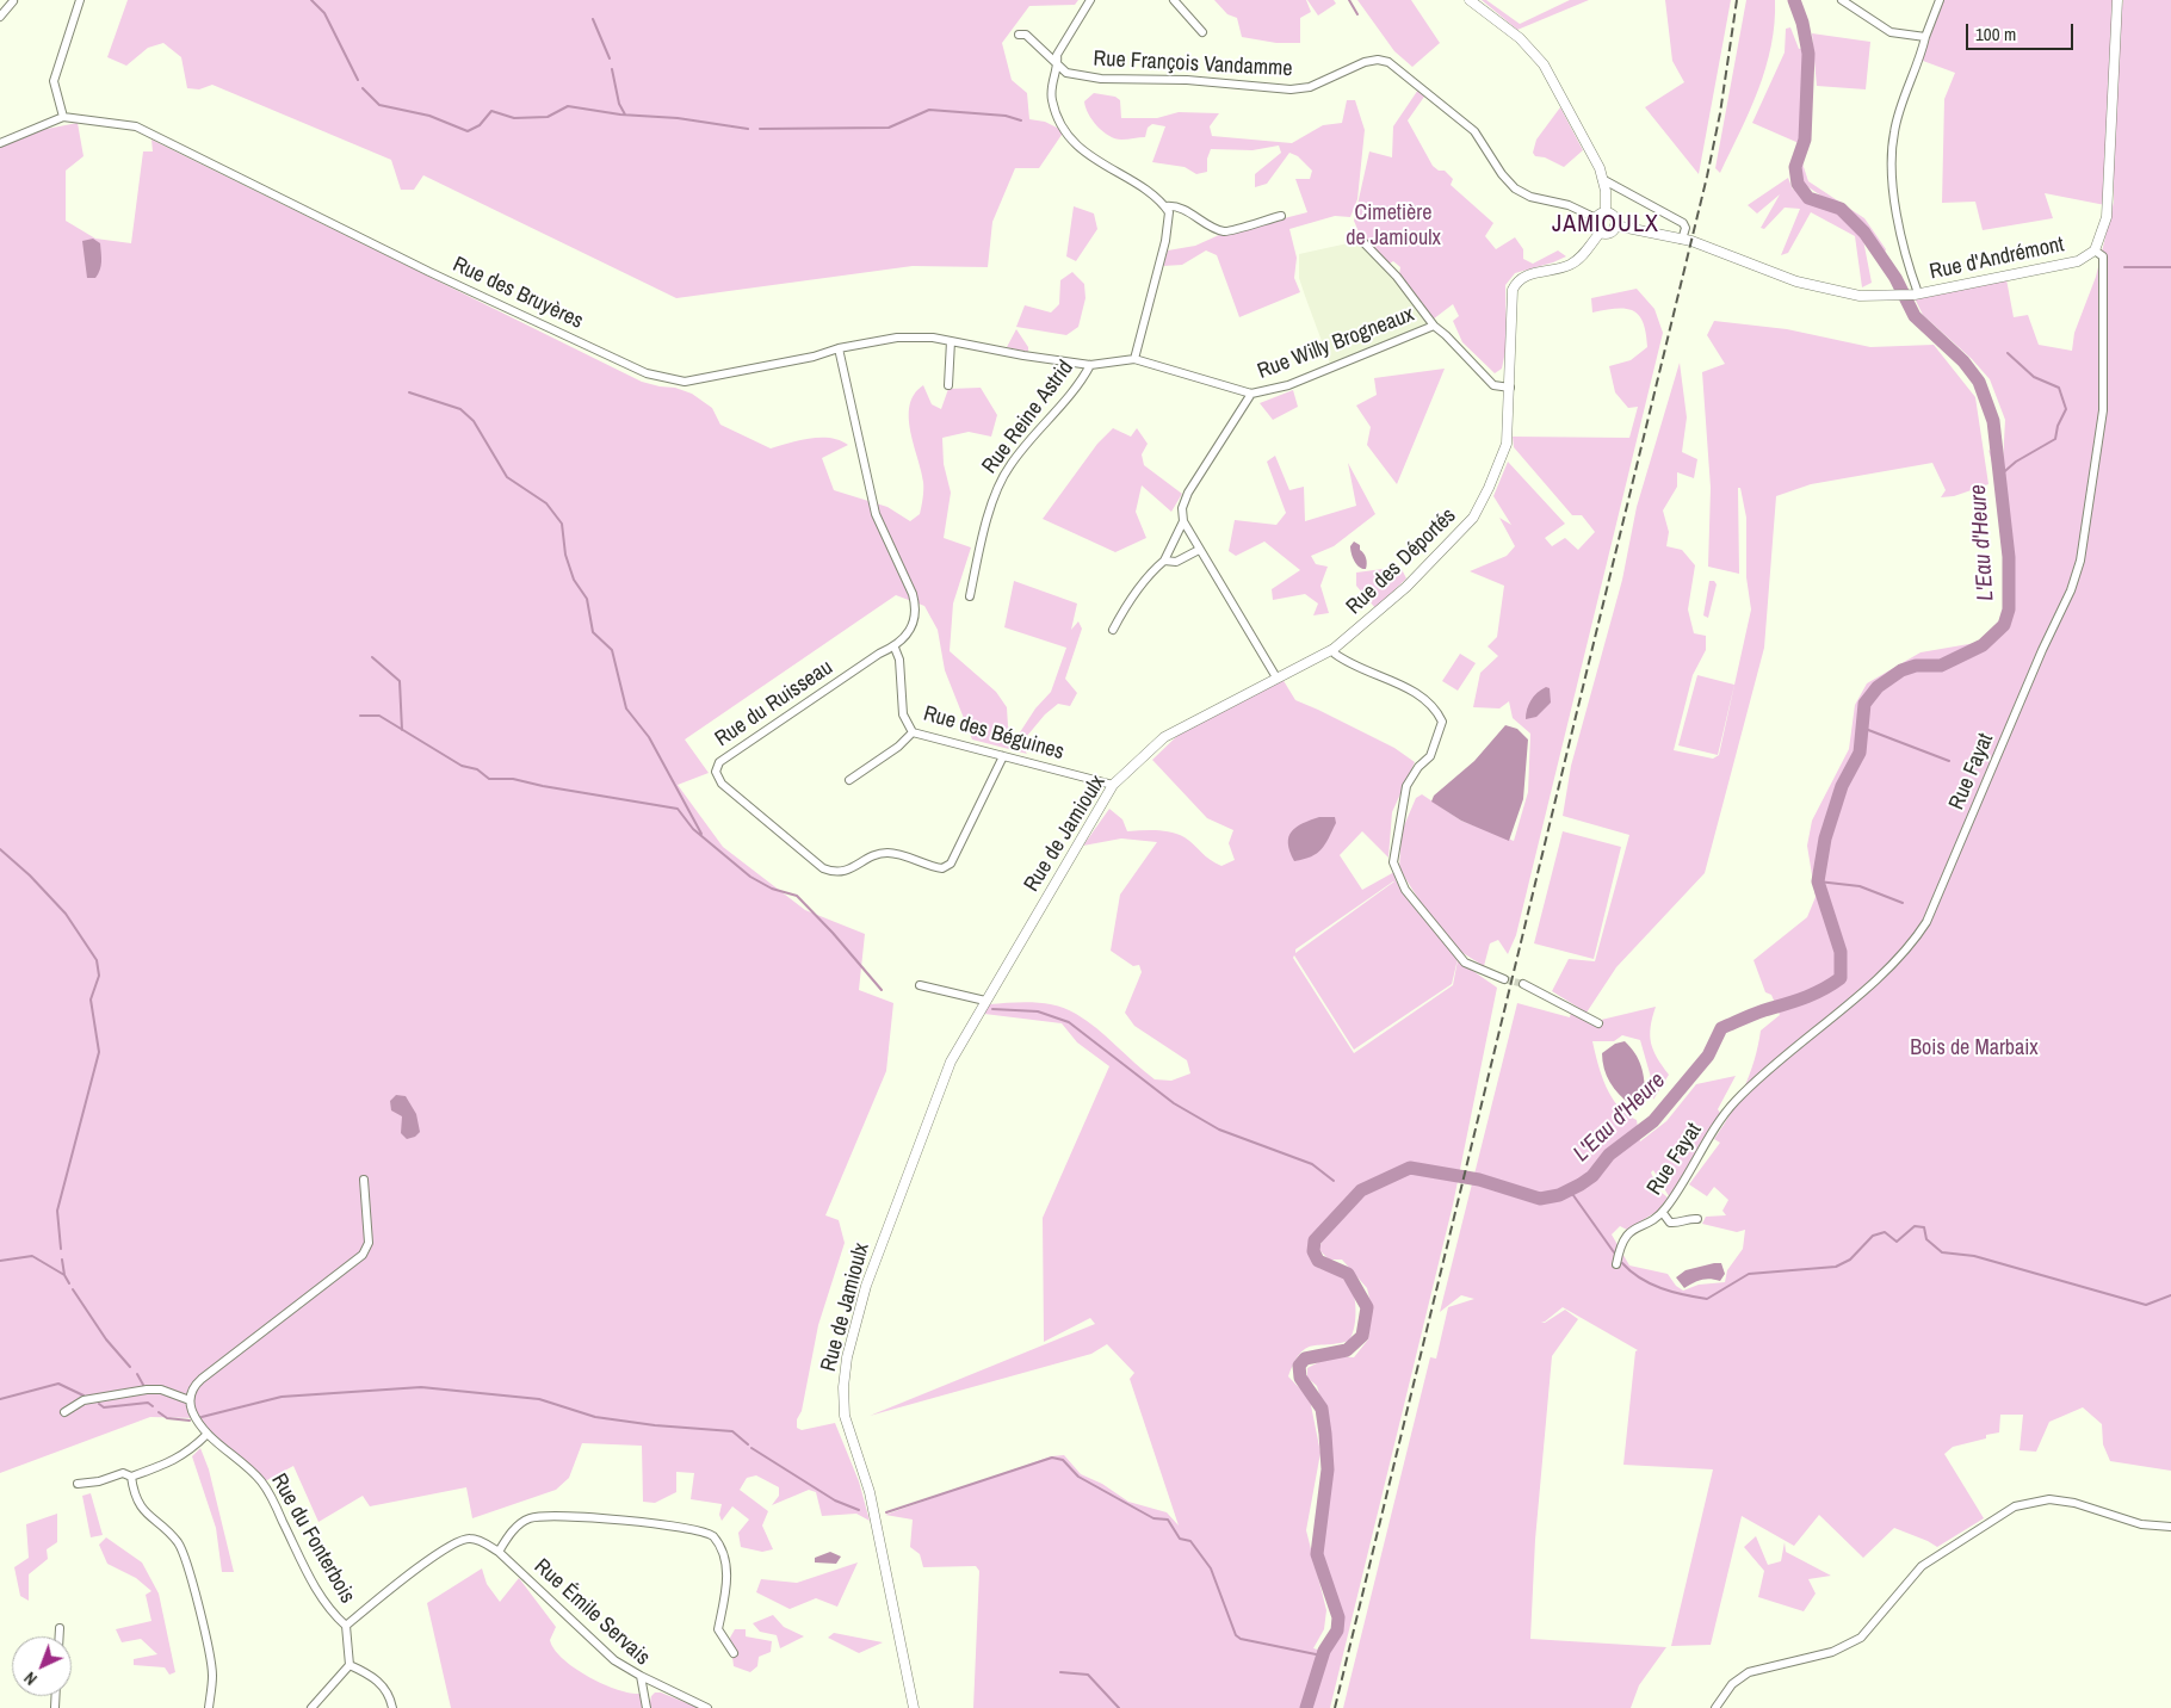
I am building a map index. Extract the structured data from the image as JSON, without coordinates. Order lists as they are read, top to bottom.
{
  "streets": {
    "street": [
      "Rue François Vandamme",
      "Rue d'Andrémont",
      "Rue des Bruyères",
      "Rue Willy Brogneaux",
      "Rue Reine Astrid",
      "Rue des Déportés",
      "Rue du Ruisseau",
      "Rue des Béguines",
      "Rue Fayat",
      "Rue de Jamioulx",
      "Rue du Fonterbois",
      "Rue Émile Servais"
    ]
  },
  "crossings": [
    ["Rue François Vandamme", "Rue d'Andrémont"],
    ["Rue François Vandamme", "Rue des Déportés"],
    ["Rue d'Andrémont", "Rue des Déportés"],
    ["Rue d'Andrémont", "Rue Fayat"],
    ["Rue des Bruyères", "Rue Willy Brogneaux"],
    ["Rue des Bruyères", "Rue Reine Astrid"],
    ["Rue Willy Brogneaux", "Rue des Déportés"],
    ["Rue des Déportés", "Rue de Jamioulx"],
    ["Rue du Ruisseau", "Rue des Béguines"],
    ["Rue des Béguines", "Rue de Jamioulx"],
    ["Rue du Fonterbois", "Rue Émile Servais"]
  ],
  "districts": ["JAMIOULX"],
  "water": ["L'Eau d'Heure"],
  "parks": ["Cimetière de Jamioulx", "Bois de Marbaix"],
  "scale_bar": "100 m",
  "north": "bottom left"
}
